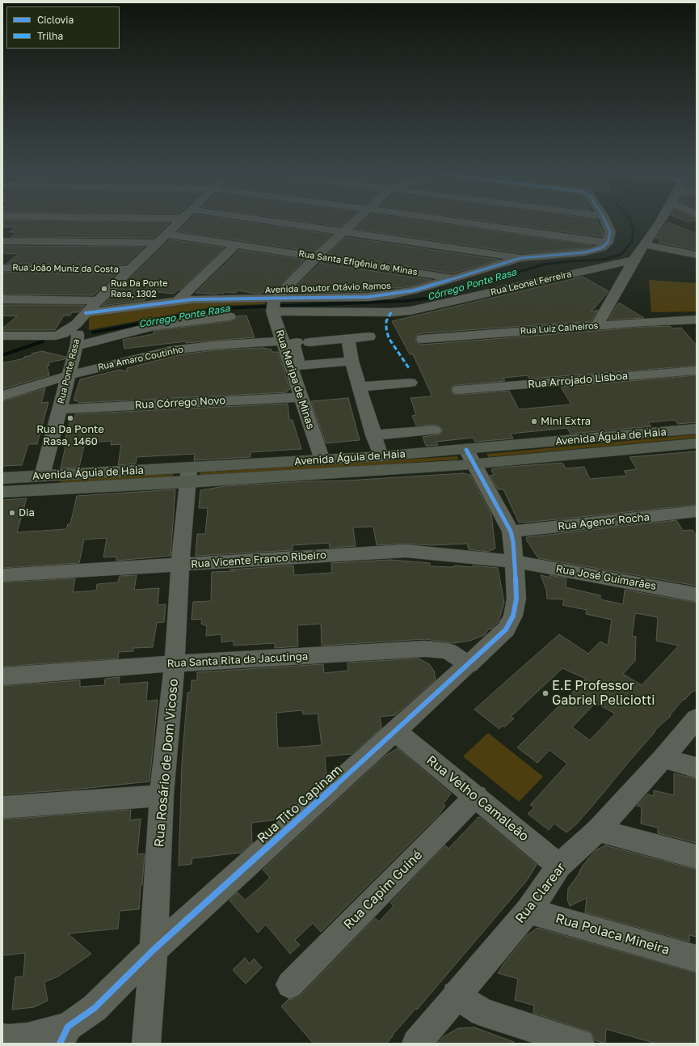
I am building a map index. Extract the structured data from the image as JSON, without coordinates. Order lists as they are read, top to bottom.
{
  "streets": {
    "main road": ["Avenida Águia de Haia"],
    "street": [
      "Rua Santa Efigênia de Minas",
      "Rua João Muniz da Costa",
      "Rua Leonel Ferreira",
      "Avenida Doutor Otávio Ramos",
      "Rua Luiz Calheiros",
      "Rua Amaro Coutinho",
      "Rua Ponte Rasa",
      "Rua Maripa de Minas",
      "Rua Arrojado Lisboa",
      "Rua Córrego Novo",
      "Rua Agenor Rocha",
      "Rua Vicente Franco Ribeiro",
      "Rua José Guimarães",
      "Rua Santa Rita da Jacutinga",
      "Rua Rosário de Dom Vicoso",
      "Rua Velho Camaleão",
      "Rua Tito Capinam",
      "Rua Capim Guiné",
      "Rua Clarear",
      "Rua Polaca Mineira"
    ]
  },
  "crossings": [
    ["Rua Santa Efigênia de Minas", "Avenida Doutor Otávio Ramos"],
    ["Rua Santa Efigênia de Minas", "Rua Ponte Rasa"],
    ["Rua João Muniz da Costa", "Rua Ponte Rasa"],
    ["Rua Leonel Ferreira", "Avenida Doutor Otávio Ramos"],
    ["Rua Leonel Ferreira", "Rua Maripa de Minas"],
    ["Avenida Doutor Otávio Ramos", "Rua Ponte Rasa"],
    ["Avenida Doutor Otávio Ramos", "Rua Maripa de Minas"],
    ["Rua Amaro Coutinho", "Rua Ponte Rasa"],
    ["Rua Amaro Coutinho", "Rua Maripa de Minas"],
    ["Rua Ponte Rasa", "Rua Córrego Novo"],
    ["Rua Ponte Rasa", "Avenida Águia de Haia"],
    ["Rua Maripa de Minas", "Rua Córrego Novo"],
    ["Rua Maripa de Minas", "Avenida Águia de Haia"],
    ["Avenida Águia de Haia", "Rua Rosário de Dom Vicoso"],
    ["Avenida Águia de Haia", "Rua Tito Capinam"],
    ["Rua Agenor Rocha", "Rua Tito Capinam"],
    ["Rua Vicente Franco Ribeiro", "Rua José Guimarães"],
    ["Rua Vicente Franco Ribeiro", "Rua Rosário de Dom Vicoso"],
    ["Rua Vicente Franco Ribeiro", "Rua Tito Capinam"],
    ["Rua José Guimarães", "Rua Tito Capinam"],
    ["Rua Santa Rita da Jacutinga", "Rua Rosário de Dom Vicoso"],
    ["Rua Santa Rita da Jacutinga", "Rua Tito Capinam"],
    ["Rua Rosário de Dom Vicoso", "Rua Tito Capinam"],
    ["Rua Velho Camaleão", "Rua Tito Capinam"],
    ["Rua Velho Camaleão", "Rua Capim Guiné"],
    ["Rua Velho Camaleão", "Rua Clarear"],
    ["Rua Clarear", "Rua Polaca Mineira"]
  ],
  "water": ["Córrego Ponte Rasa"],
  "places": [
    "Rua Da Ponte Rasa, 1302",
    "Rua Da Ponte Rasa, 1460",
    "Mini Extra",
    "Dia",
    "E.E Professor Gabriel Peliciotti"
  ],
  "legend": ["Ciclovia", "Trilha"]
}
